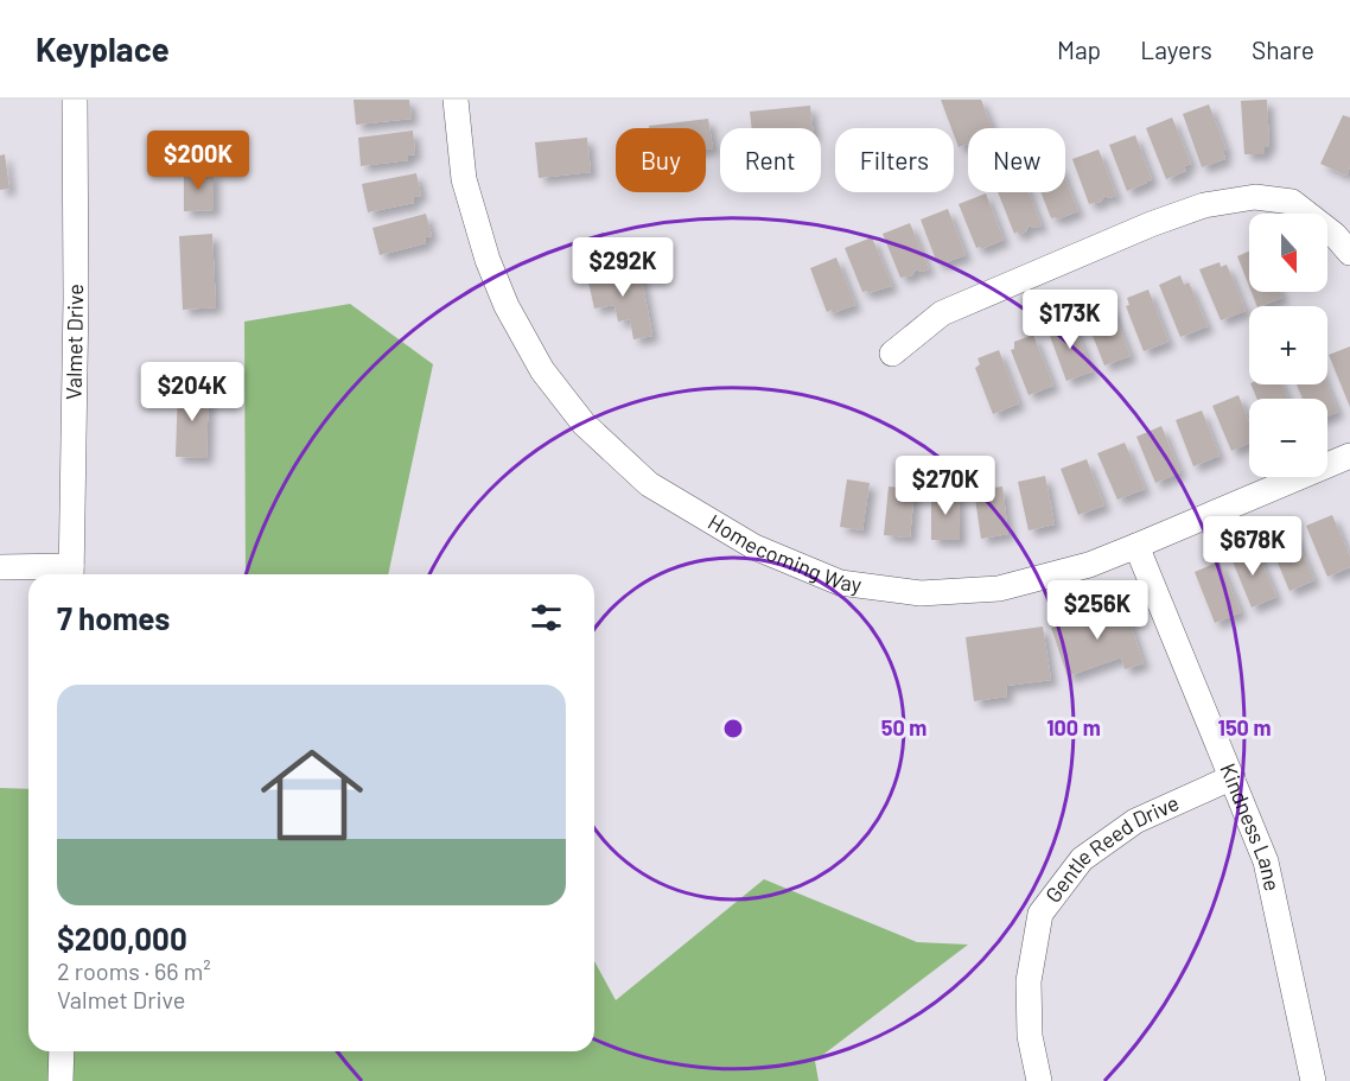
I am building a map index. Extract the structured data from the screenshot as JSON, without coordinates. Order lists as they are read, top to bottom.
{
  "streets": {
    "street": [
      "Valmet Drive",
      "Homecoming Way",
      "Kindness Lane",
      "Gentle Reed Drive"
    ]
  },
  "crossings": [
    ["Homecoming Way", "Kindness Lane"],
    ["Kindness Lane", "Gentle Reed Drive"]
  ],
  "north": "bottom",
  "page": {
    "header": "Keyplace",
    "nav": ["Map", "Layers", "Share"],
    "chip": [
      "Buy",
      "Rent",
      "Filters",
      "New"
    ],
    "price": [
      "$200K",
      "$292K",
      "$173K",
      "$204K",
      "$270K",
      "$678K",
      "$256K"
    ],
    "map_buttons": ["+", "−"],
    "heading": "7 homes",
    "list": [
      {
        "name": "$200,000",
        "note": "2 rooms · 66 m² · Valmet Drive"
      }
    ]
  },
  "rings": ["50 m", "100 m", "150 m"]
}
